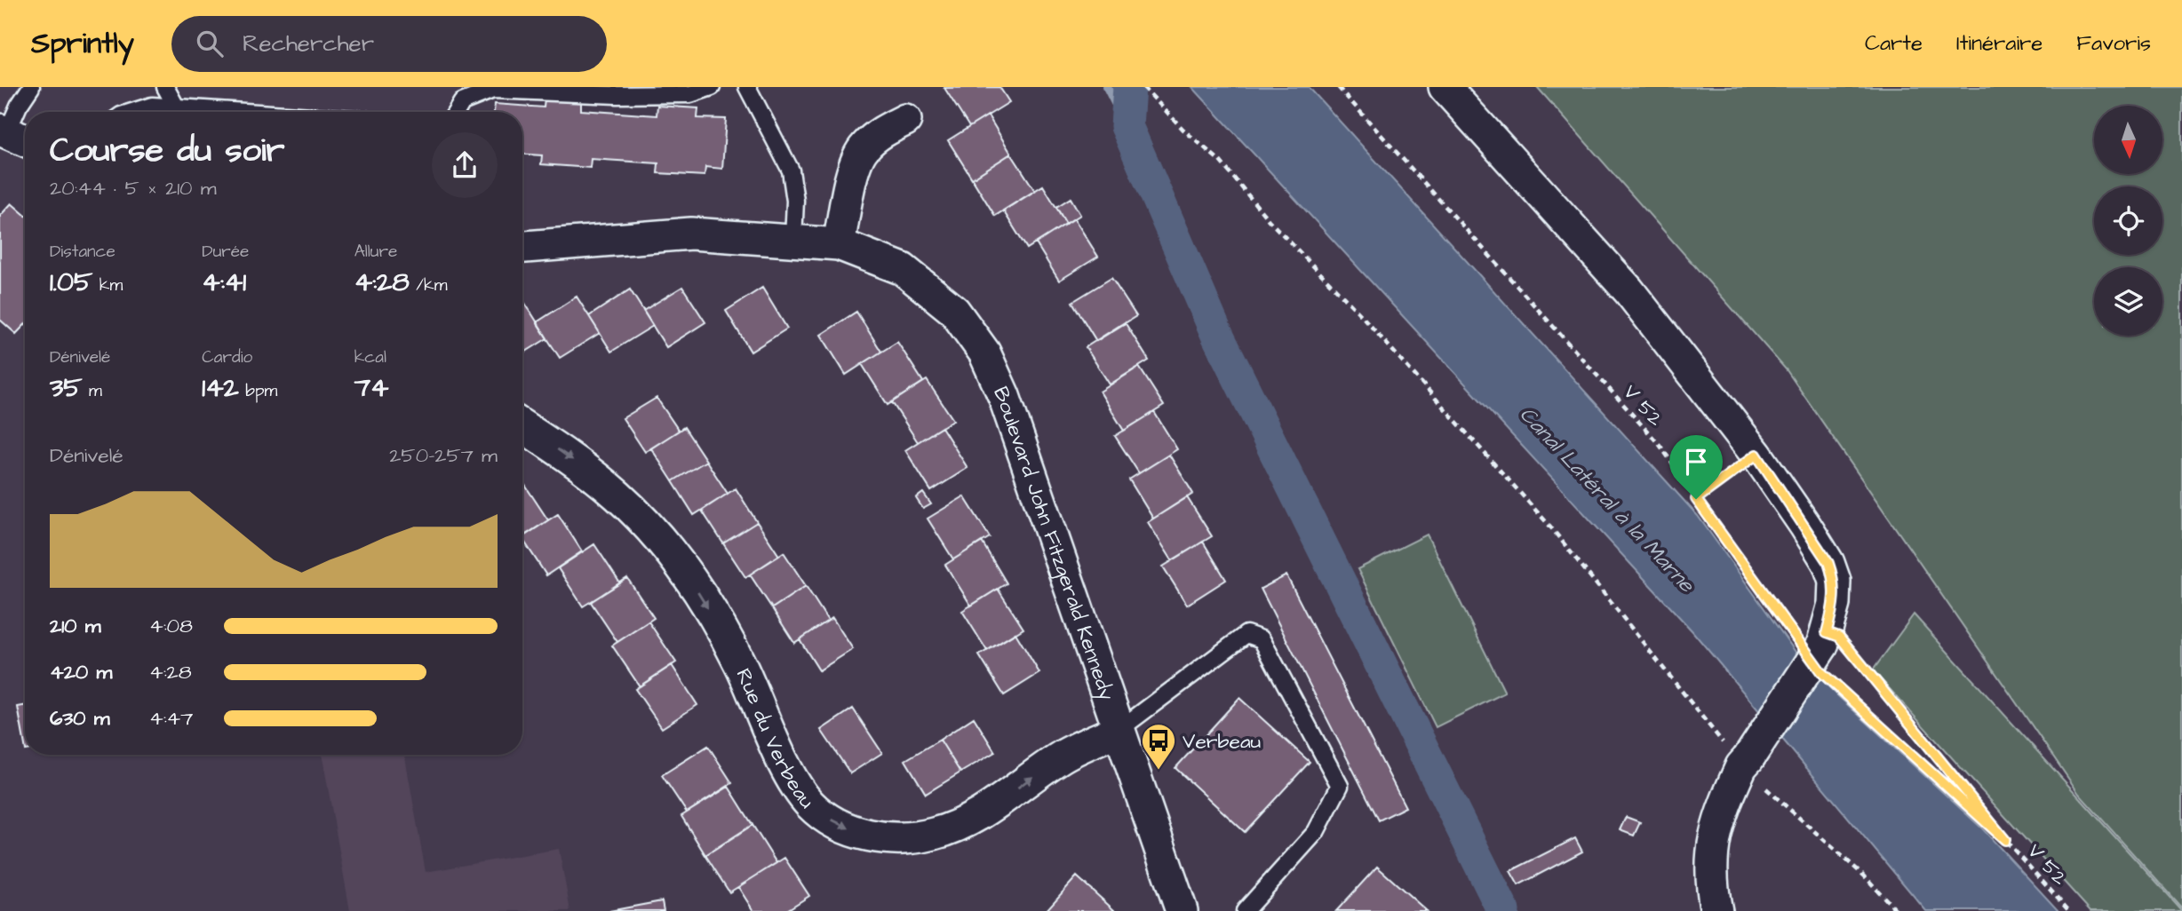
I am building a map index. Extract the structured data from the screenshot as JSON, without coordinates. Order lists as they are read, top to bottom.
{
  "streets": {
    "street": ["Boulevard John Fitzgerald Kennedy", "Rue du Verbeau"],
    "path": ["V 52"]
  },
  "crossings": [
    ["Boulevard John Fitzgerald Kennedy", "Rue du Verbeau"]
  ],
  "one_way": ["Rue du Verbeau"],
  "water": ["Canal Latéral à la Marne"],
  "places": {
    "bus stop": ["Verbeau"]
  },
  "north": "bottom",
  "page": {
    "header": "Sprintly",
    "search": "Rechercher",
    "nav": ["Carte", "Itinéraire", "Favoris"],
    "heading": ["Course du soir", "20:44 · 5 × 210 m"],
    "stats": [
      ["Distance", "1.05 km"],
      ["Durée", "4:41"],
      ["Allure", "4:28 /km"],
      ["Dénivelé", "35 m"],
      ["Cardio", "142 bpm"],
      ["kcal", "74"]
    ],
    "chart": ["Dénivelé", "250–257 m"],
    "list": [
      {
        "name": "210 m",
        "note": "4:08"
      },
      {
        "name": "420 m",
        "note": "4:28"
      },
      {
        "name": "630 m",
        "note": "4:47"
      }
    ]
  }
}
